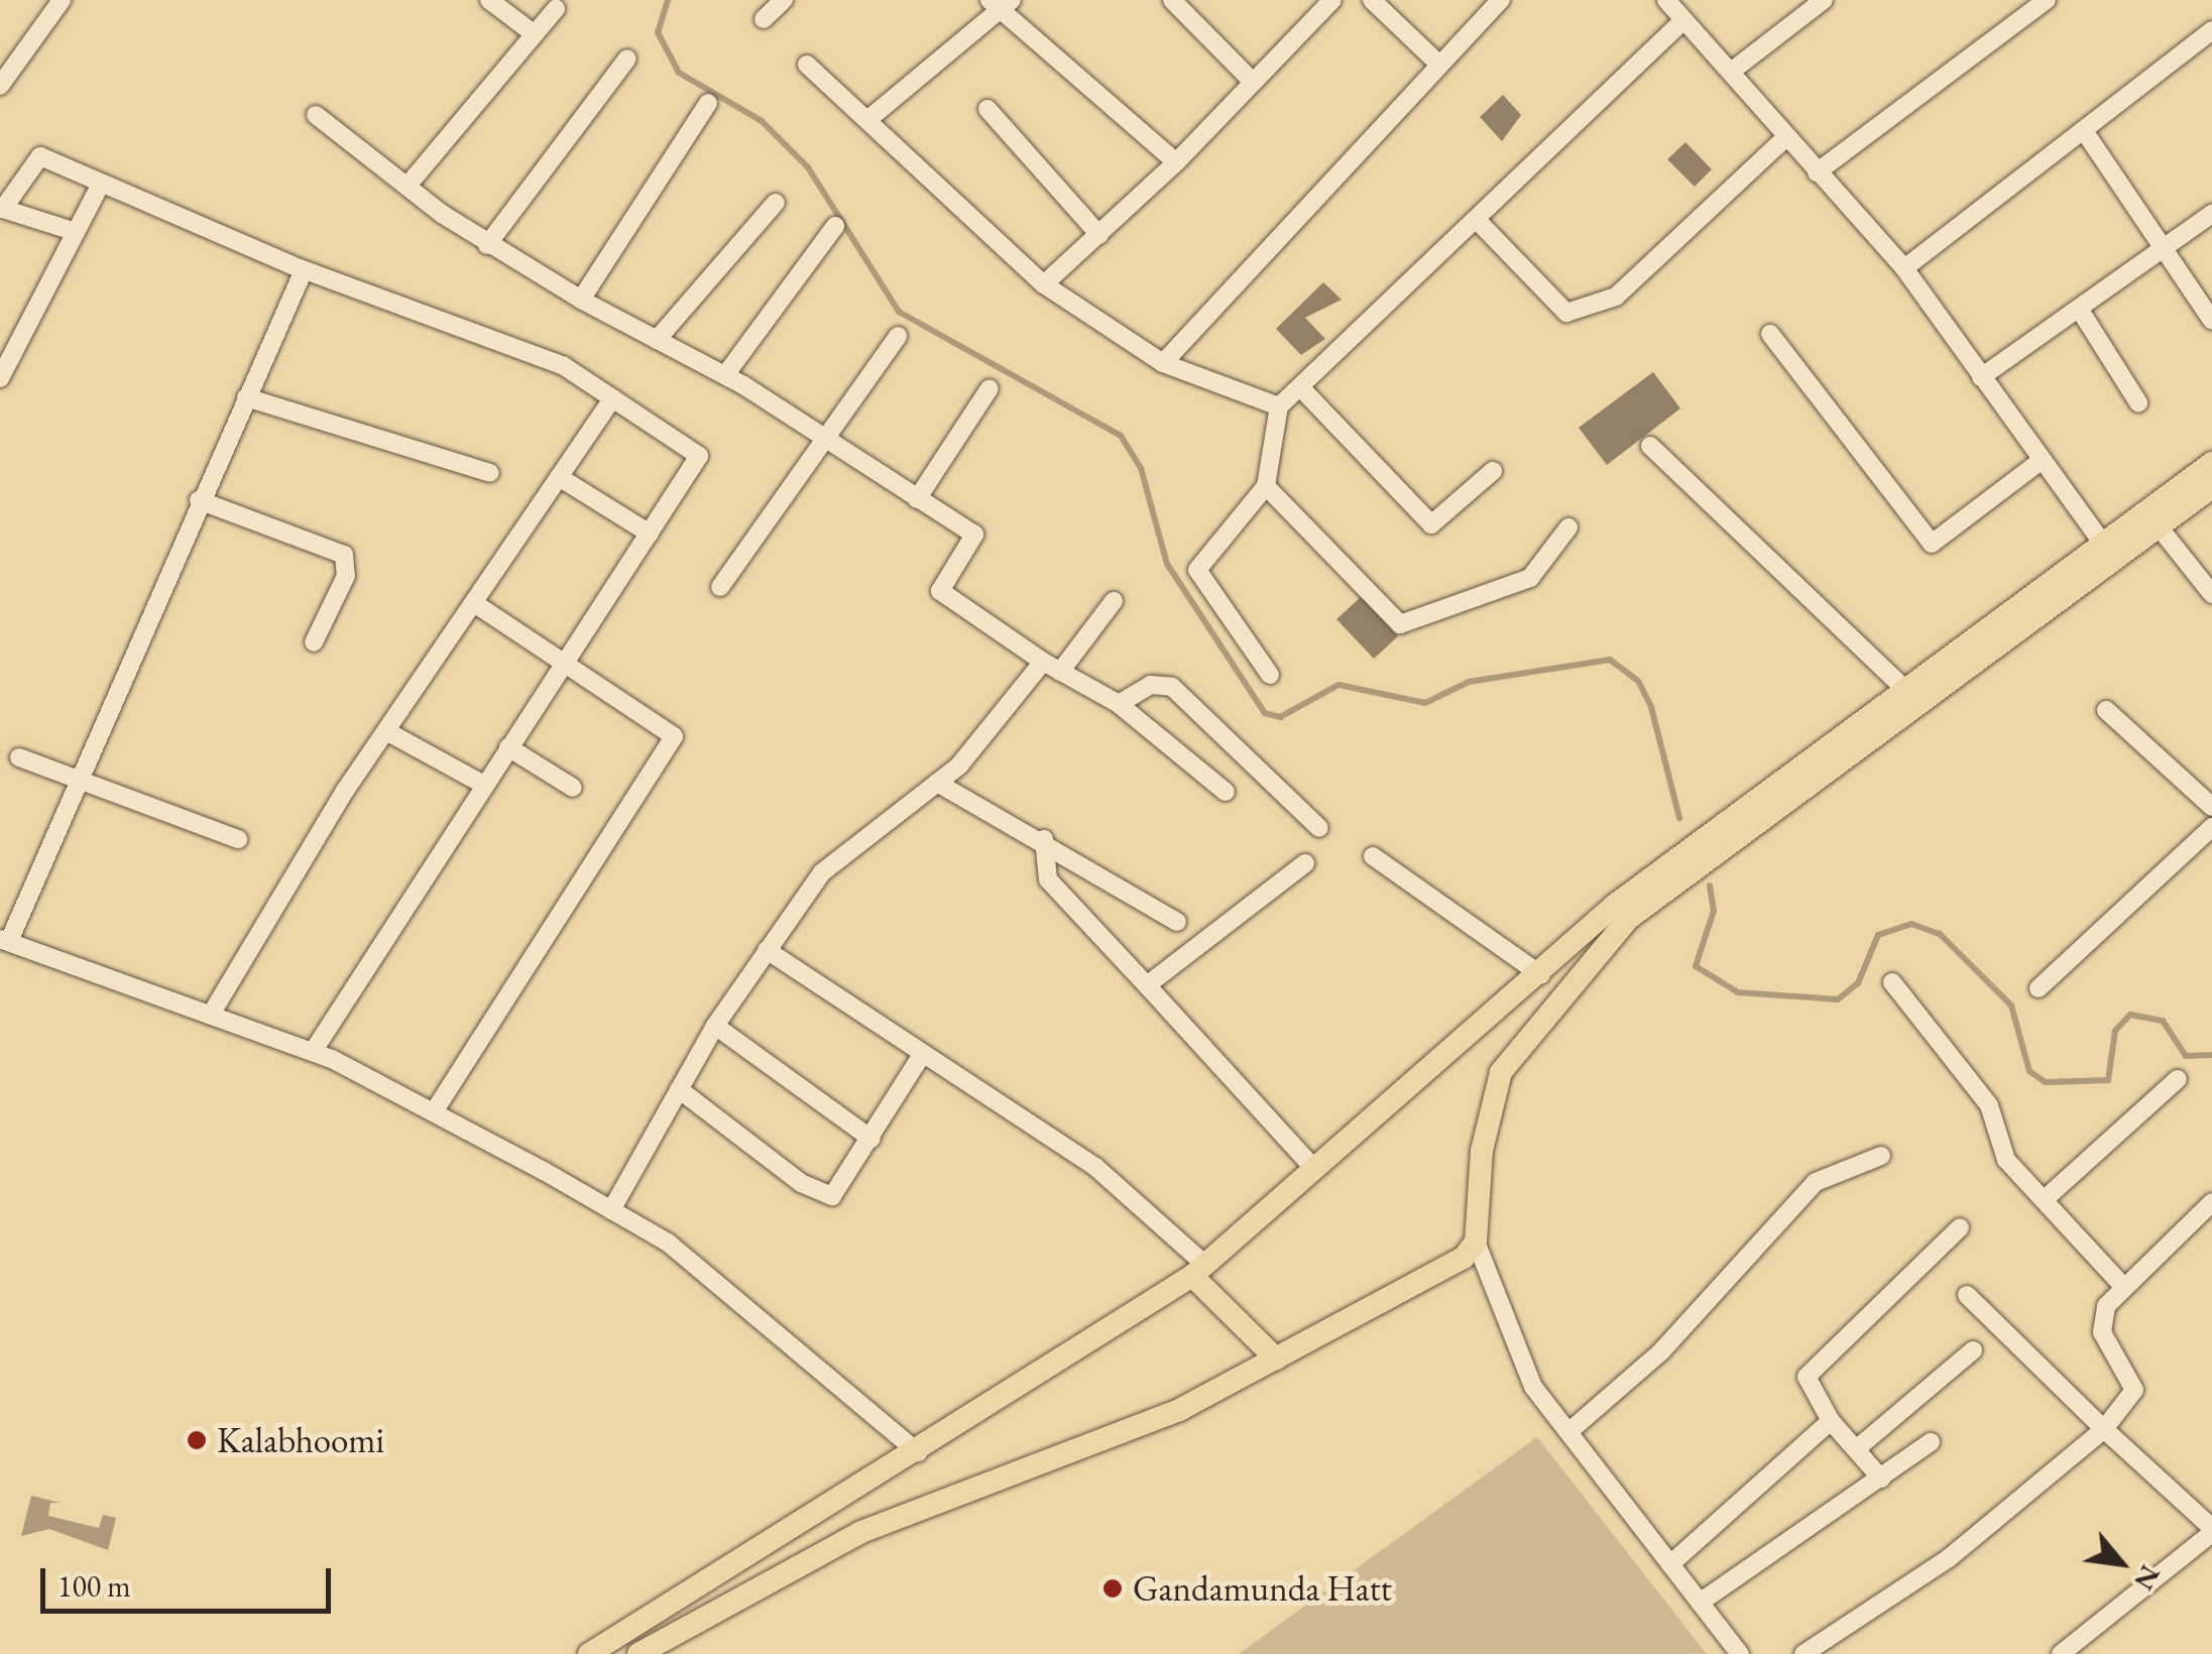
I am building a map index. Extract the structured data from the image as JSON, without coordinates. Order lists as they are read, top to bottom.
{
  "places": ["Kalabhoomi", "Gandamunda Hatt"],
  "scale_bar": "100 m",
  "north": "bottom right"
}
